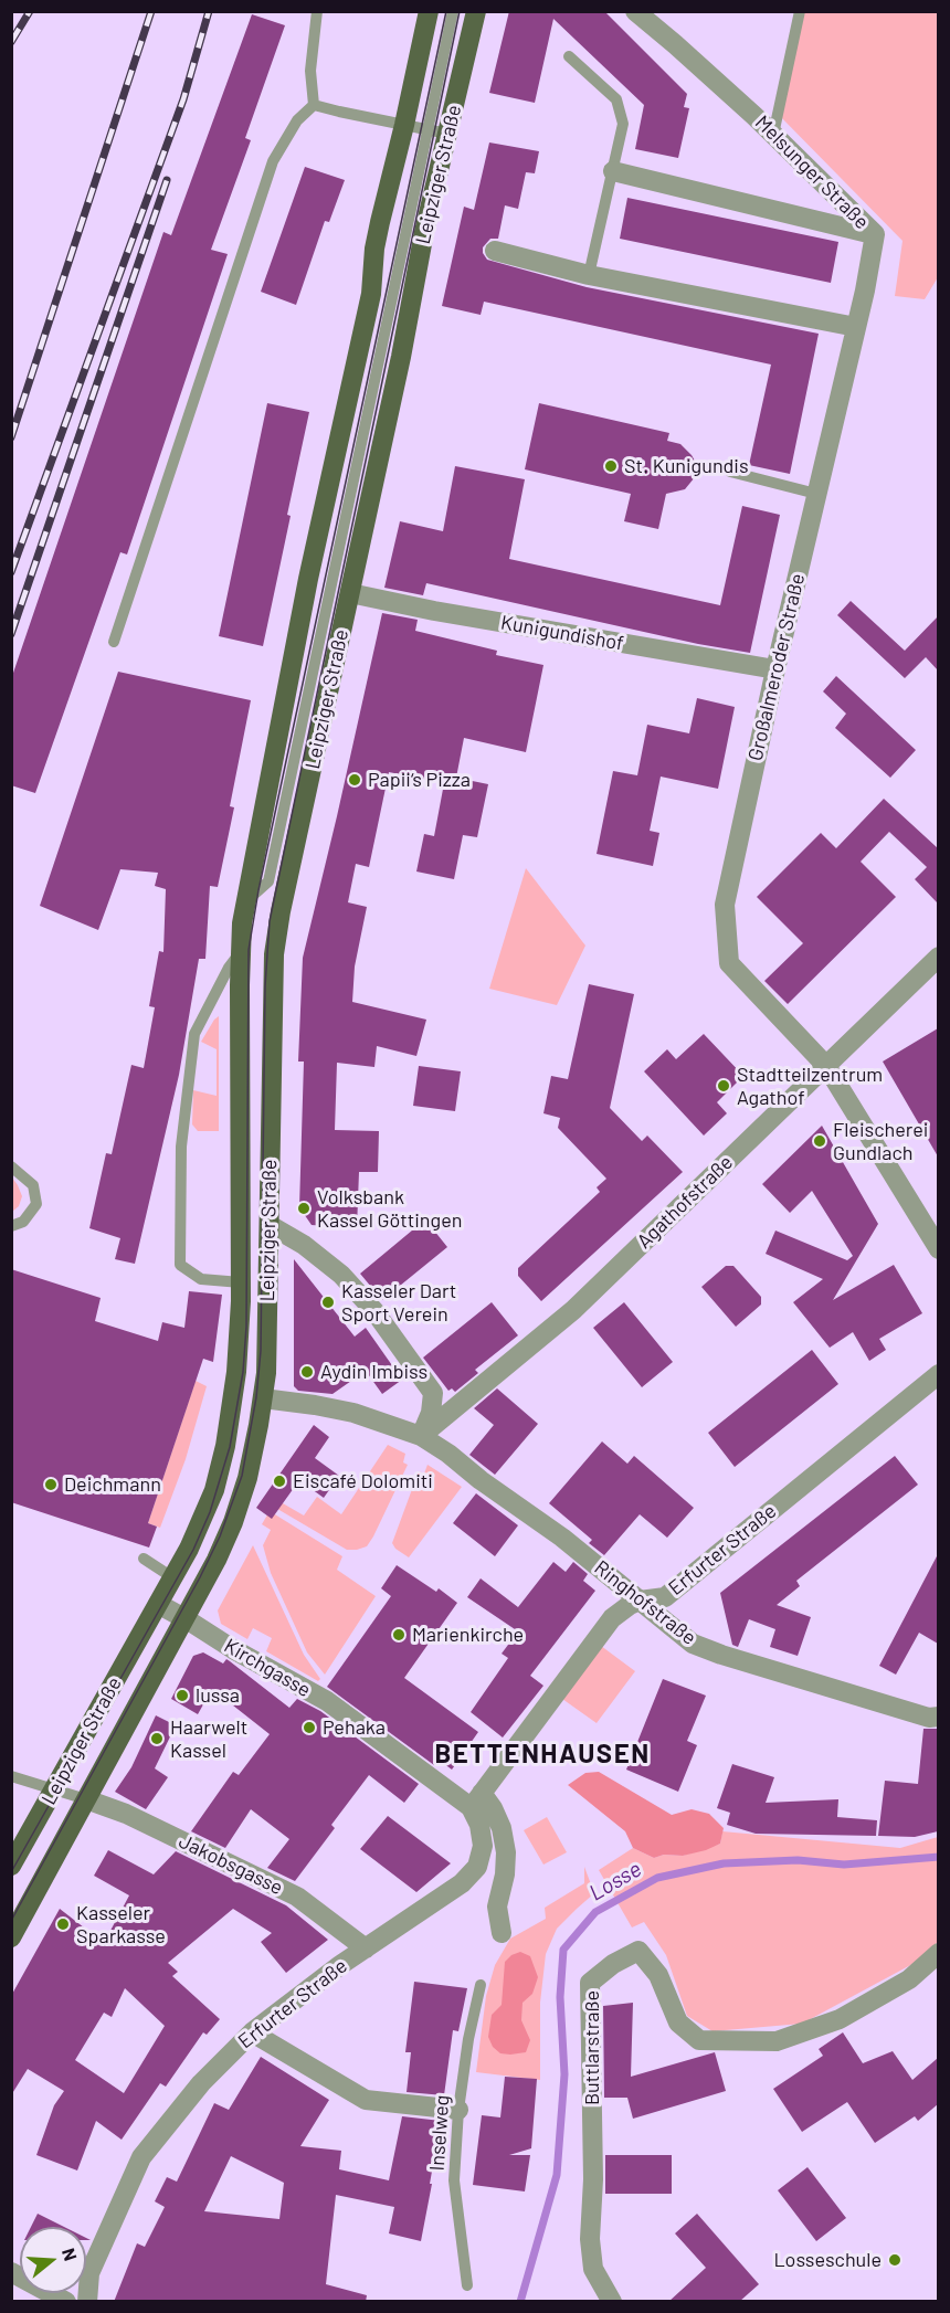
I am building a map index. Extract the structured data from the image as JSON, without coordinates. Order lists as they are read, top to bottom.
{
  "streets": {
    "main road": ["Leipziger Straße"],
    "street": [
      "Melsunger Straße",
      "Kunigundishof",
      "Großalmeroder Straße",
      "Agathofstraße",
      "Erfurter Straße",
      "Ringhofstraße",
      "Kirchgasse",
      "Jakobsgasse",
      "Buttlarstraße"
    ],
    "lane": ["Inselweg"]
  },
  "crossings": [
    ["Melsunger Straße", "Großalmeroder Straße"],
    ["Leipziger Straße", "Kunigundishof"],
    ["Leipziger Straße", "Ringhofstraße"],
    ["Leipziger Straße", "Kirchgasse"],
    ["Leipziger Straße", "Jakobsgasse"],
    ["Kunigundishof", "Großalmeroder Straße"],
    ["Großalmeroder Straße", "Agathofstraße"],
    ["Agathofstraße", "Ringhofstraße"],
    ["Erfurter Straße", "Ringhofstraße"],
    ["Erfurter Straße", "Kirchgasse"],
    ["Erfurter Straße", "Jakobsgasse"]
  ],
  "districts": ["BETTENHAUSEN"],
  "water": ["Losse"],
  "places": [
    "St. Kunigundis",
    "Papii‘s Pizza",
    "Stadtteilzentrum Agathof",
    "Fleischerei Gundlach",
    "Volksbank Kassel Göttingen",
    "Kasseler Dart Sport Verein",
    "Aydin Imbiss",
    "Eiscafé Dolomiti",
    "Deichmann",
    "Marienkirche",
    "lussa",
    "Pehaka",
    "Haarwelt Kassel",
    "Kasseler Sparkasse",
    "Losseschule"
  ],
  "north": "right"
}
